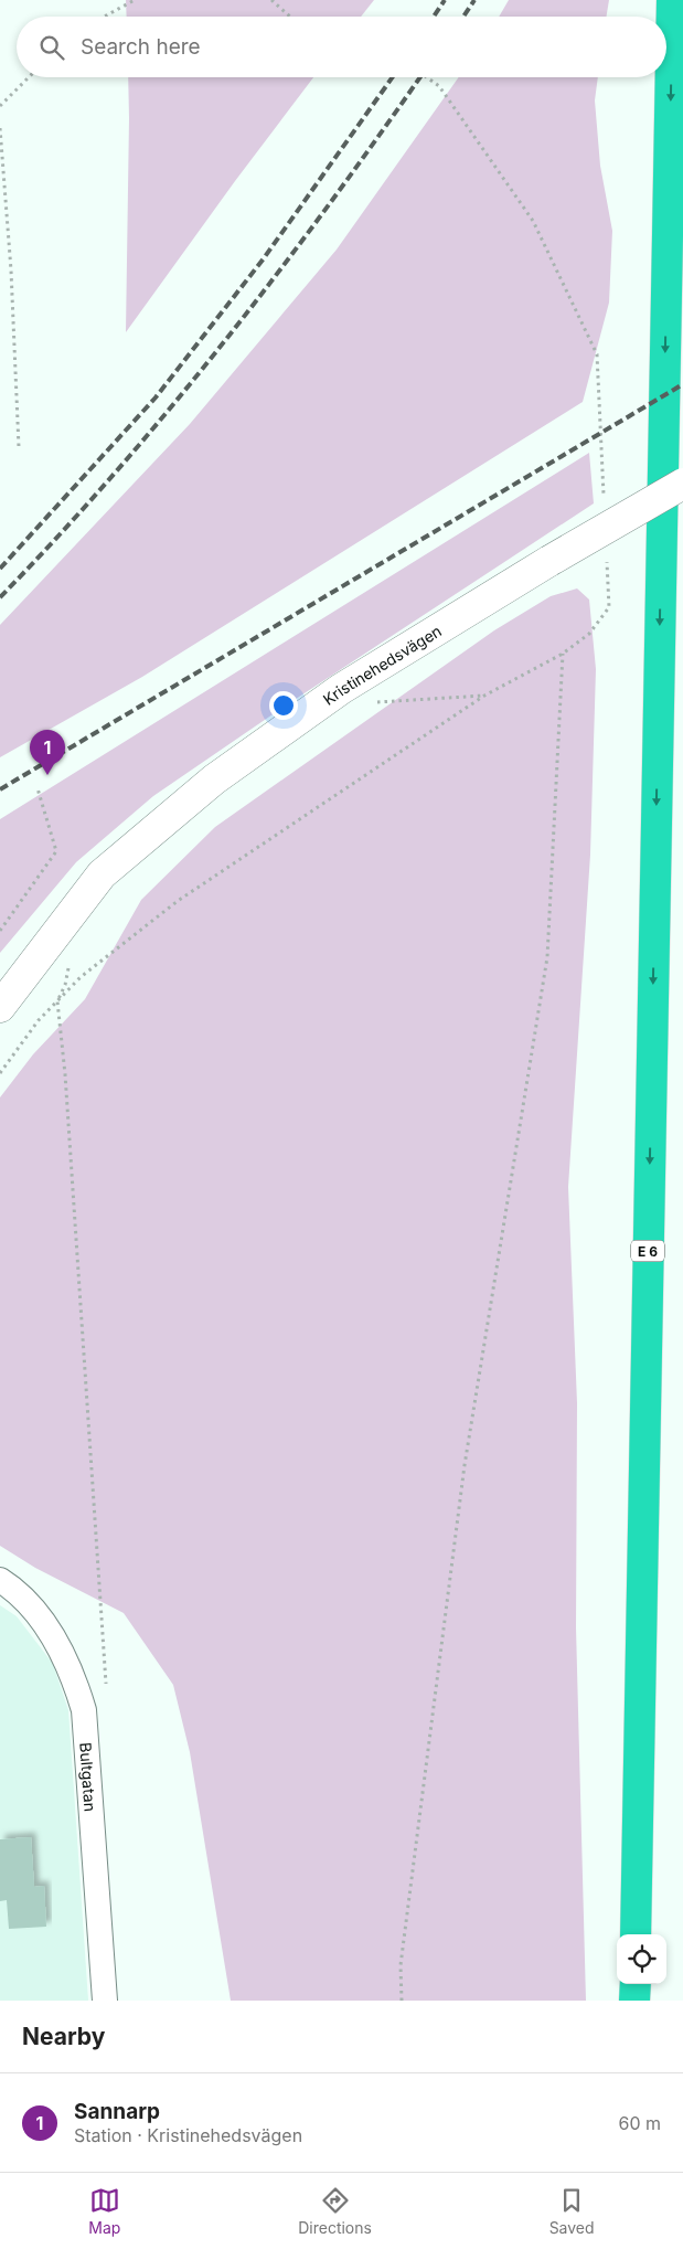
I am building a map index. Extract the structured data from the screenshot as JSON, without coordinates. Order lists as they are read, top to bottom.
{
  "streets": {
    "highway": ["E 6"],
    "street": ["Kristinehedsvägen", "Bultgatan"]
  },
  "page": {
    "search": "Search here",
    "pins": "1",
    "heading": "Nearby",
    "list": [
      {
        "mark": "1",
        "name": "Sannarp",
        "note": "Station · Kristinehedsvägen",
        "value": "60 m"
      }
    ],
    "nav": ["Map", "Directions", "Saved"]
  }
}
